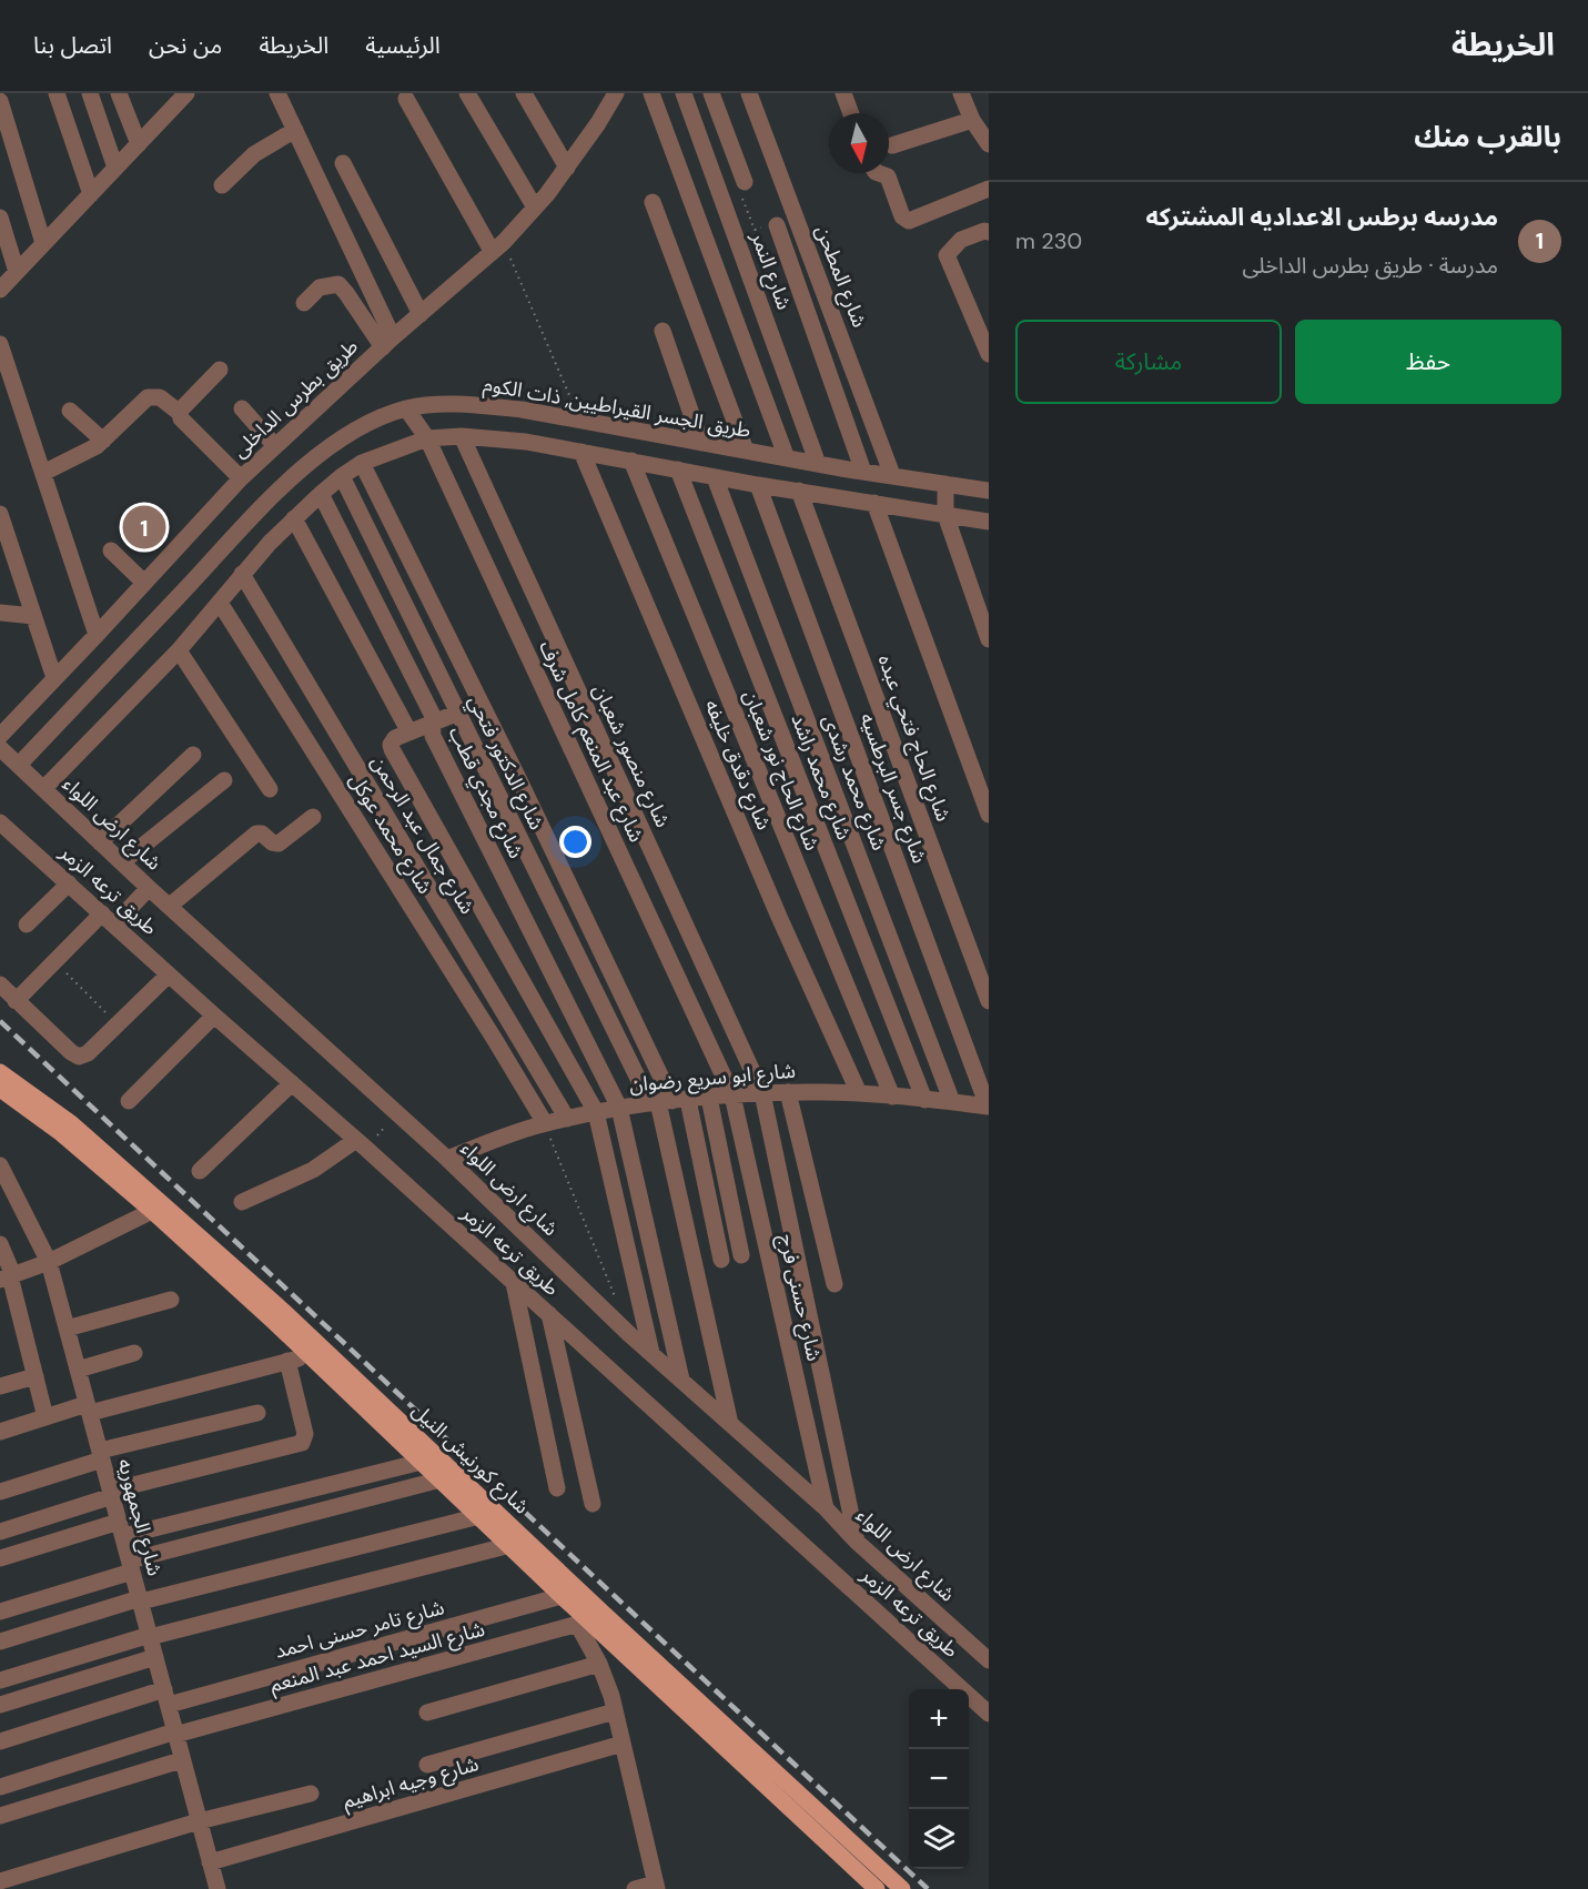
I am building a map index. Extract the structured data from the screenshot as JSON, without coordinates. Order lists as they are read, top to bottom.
{
  "streets": {
    "main road": ["شارع كورنيش النيل"],
    "street": [
      "شارع النمر",
      "شارع المطحن",
      "طريق بطرس الداخلى",
      "طريق الجسر القيراطيين, ذات الكوم",
      "شارع الحاج فتحي عبده",
      "شارع عبد المنعم كامل شرف",
      "شارع منصور شعبان",
      "شارع الدكتور فتحي",
      "شارع دقدق خليفه",
      "شارع الحاج نور شعبان",
      "شارع محمد راشد",
      "شارع محمد رشدى",
      "شارع جسر البرطسيه",
      "شارع مجدي قطب",
      "شارع ارض اللواء",
      "شارع محمد عوكل",
      "شارع جمال عبد الرحمن",
      "طريق ترعه الزمر",
      "شارع ابو سريع رضوان",
      "شارع حسنى فرج",
      "شارع الجمهوريه",
      "شارع تامر حسنى احمد",
      "شارع السيد احمد عبد المنعم",
      "شارع وجيه ابراهيم"
    ]
  },
  "crossings": [
    ["شارع النمر", "طريق الجسر القيراطيين, ذات الكوم"],
    ["شارع المطحن", "طريق الجسر القيراطيين, ذات الكوم"],
    ["طريق الجسر القيراطيين, ذات الكوم", "شارع عبد المنعم كامل شرف"],
    ["طريق الجسر القيراطيين, ذات الكوم", "شارع ارض اللواء"],
    ["شارع عبد المنعم كامل شرف", "شارع ابو سريع رضوان"],
    ["شارع عبد المنعم كامل شرف", "شارع حسنى فرج"],
    ["شارع منصور شعبان", "شارع ارض اللواء"],
    ["شارع منصور شعبان", "شارع ابو سريع رضوان"],
    ["شارع الدكتور فتحي", "شارع ابو سريع رضوان"],
    ["شارع دقدق خليفه", "شارع ابو سريع رضوان"],
    ["شارع الحاج نور شعبان", "شارع ابو سريع رضوان"],
    ["شارع محمد راشد", "شارع ابو سريع رضوان"],
    ["شارع محمد رشدى", "شارع ابو سريع رضوان"],
    ["شارع جسر البرطسيه", "شارع ابو سريع رضوان"],
    ["شارع مجدي قطب", "شارع ارض اللواء"],
    ["شارع مجدي قطب", "شارع ابو سريع رضوان"],
    ["شارع ارض اللواء", "شارع ابو سريع رضوان"],
    ["شارع ارض اللواء", "شارع حسنى فرج"],
    ["شارع محمد عوكل", "شارع ابو سريع رضوان"],
    ["شارع جمال عبد الرحمن", "شارع ابو سريع رضوان"],
    ["شارع ابو سريع رضوان", "شارع حسنى فرج"],
    ["شارع كورنيش النيل", "شارع تامر حسنى احمد"],
    ["شارع كورنيش النيل", "شارع السيد احمد عبد المنعم"],
    ["شارع الجمهوريه", "شارع تامر حسنى احمد"],
    ["شارع الجمهوريه", "شارع السيد احمد عبد المنعم"],
    ["شارع الجمهوريه", "شارع وجيه ابراهيم"]
  ],
  "north": "bottom",
  "page": {
    "header": "الخريطة",
    "nav": [
      "الرئيسية",
      "الخريطة",
      "من نحن",
      "اتصل بنا"
    ],
    "heading": "بالقرب منك",
    "list": [
      {
        "mark": "1",
        "name": "مدرسه برطس الاعداديه المشتركه",
        "note": "مدرسة · طريق بطرس الداخلى",
        "value": "230 m"
      }
    ],
    "buttons": ["حفظ", "مشاركة"],
    "pins": "1",
    "map_buttons": ["+", "−"]
  }
}
